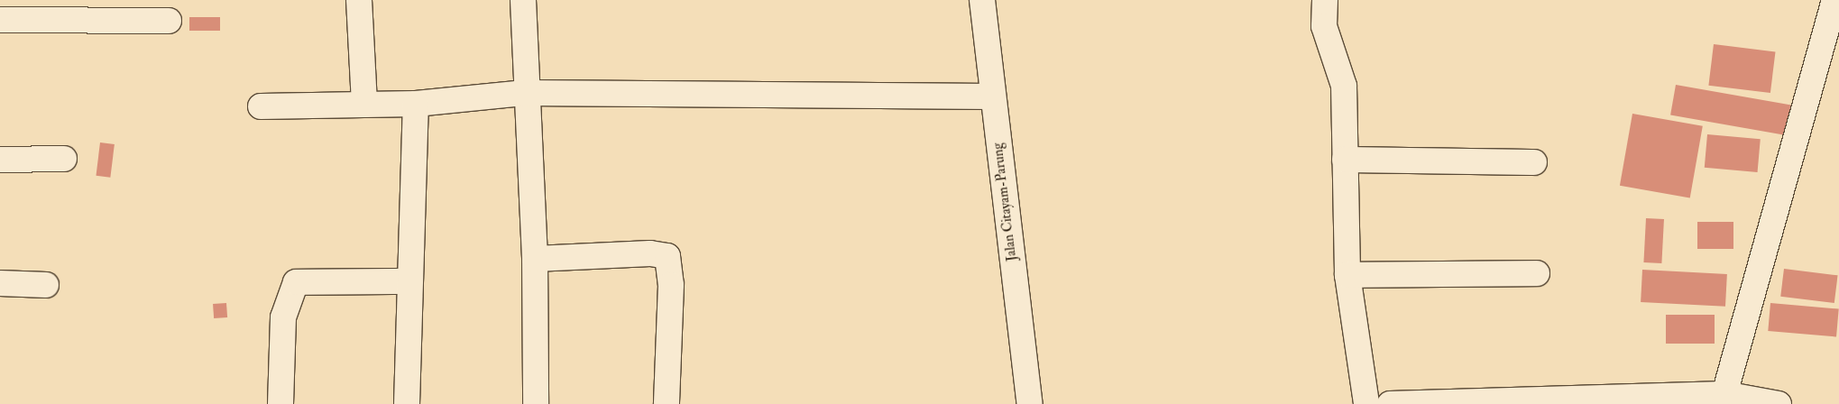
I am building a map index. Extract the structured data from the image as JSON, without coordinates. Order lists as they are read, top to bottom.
{
  "streets": {
    "street": ["Jalan Citayam-Parung"]
  }
}
